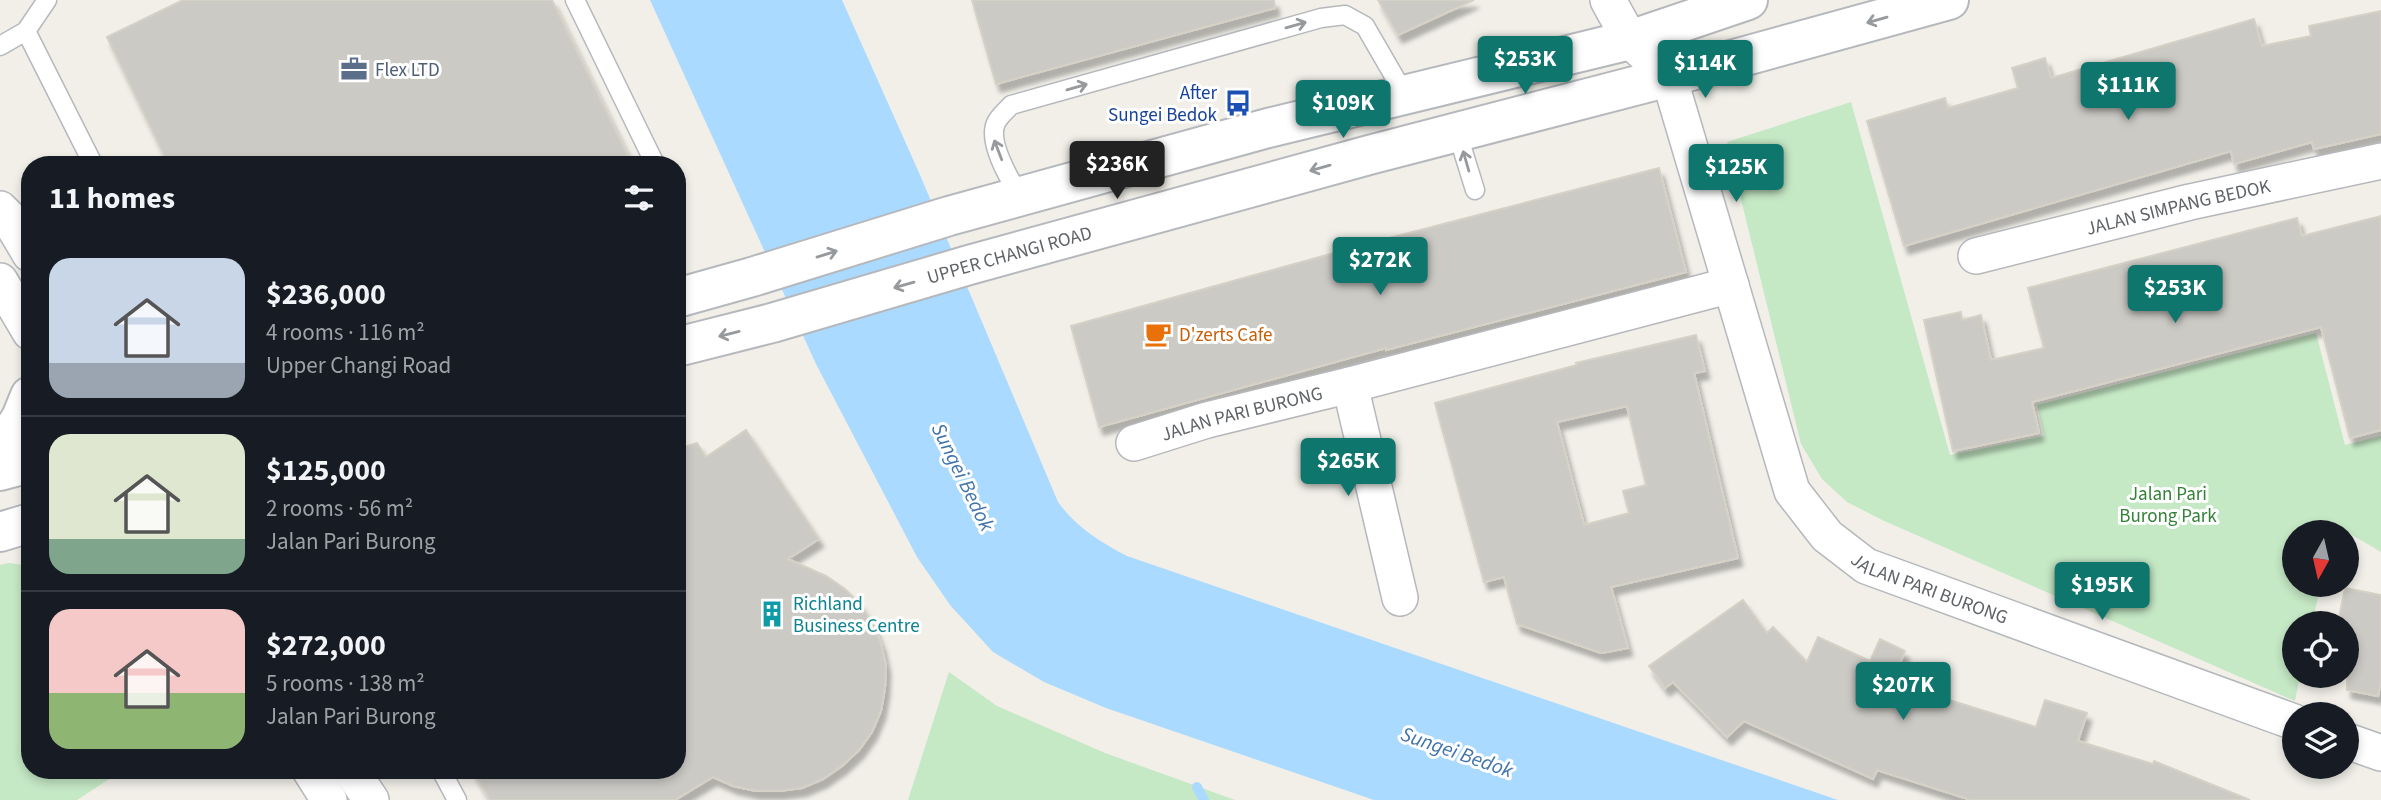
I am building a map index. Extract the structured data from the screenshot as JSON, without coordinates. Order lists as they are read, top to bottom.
{
  "streets": {
    "street": ["JALAN SIMPANG BEDOK", "UPPER CHANGI ROAD", "JALAN PARI BURONG"]
  },
  "crossings": [
    ["UPPER CHANGI ROAD", "JALAN PARI BURONG"]
  ],
  "water": ["Sungei Bedok"],
  "parks": ["Jalan Pari Burong Park"],
  "places": {
    "office": ["Flex LTD"],
    "bus stop": ["After Sungei Bedok"],
    "cafe": ["D'zerts Cafe"],
    "building": ["Richland Business Centre"]
  },
  "north": "bottom",
  "page": {
    "price": [
      "$253K",
      "$114K",
      "$111K",
      "$109K",
      "$236K",
      "$125K",
      "$272K",
      "$253K",
      "$265K",
      "$195K",
      "$207K"
    ],
    "heading": "11 homes",
    "list": [
      {
        "name": "$236,000",
        "note": "4 rooms · 116 m² · Upper Changi Road"
      },
      {
        "name": "$125,000",
        "note": "2 rooms · 56 m² · Jalan Pari Burong"
      },
      {
        "name": "$272,000",
        "note": "5 rooms · 138 m² · Jalan Pari Burong"
      }
    ]
  }
}
